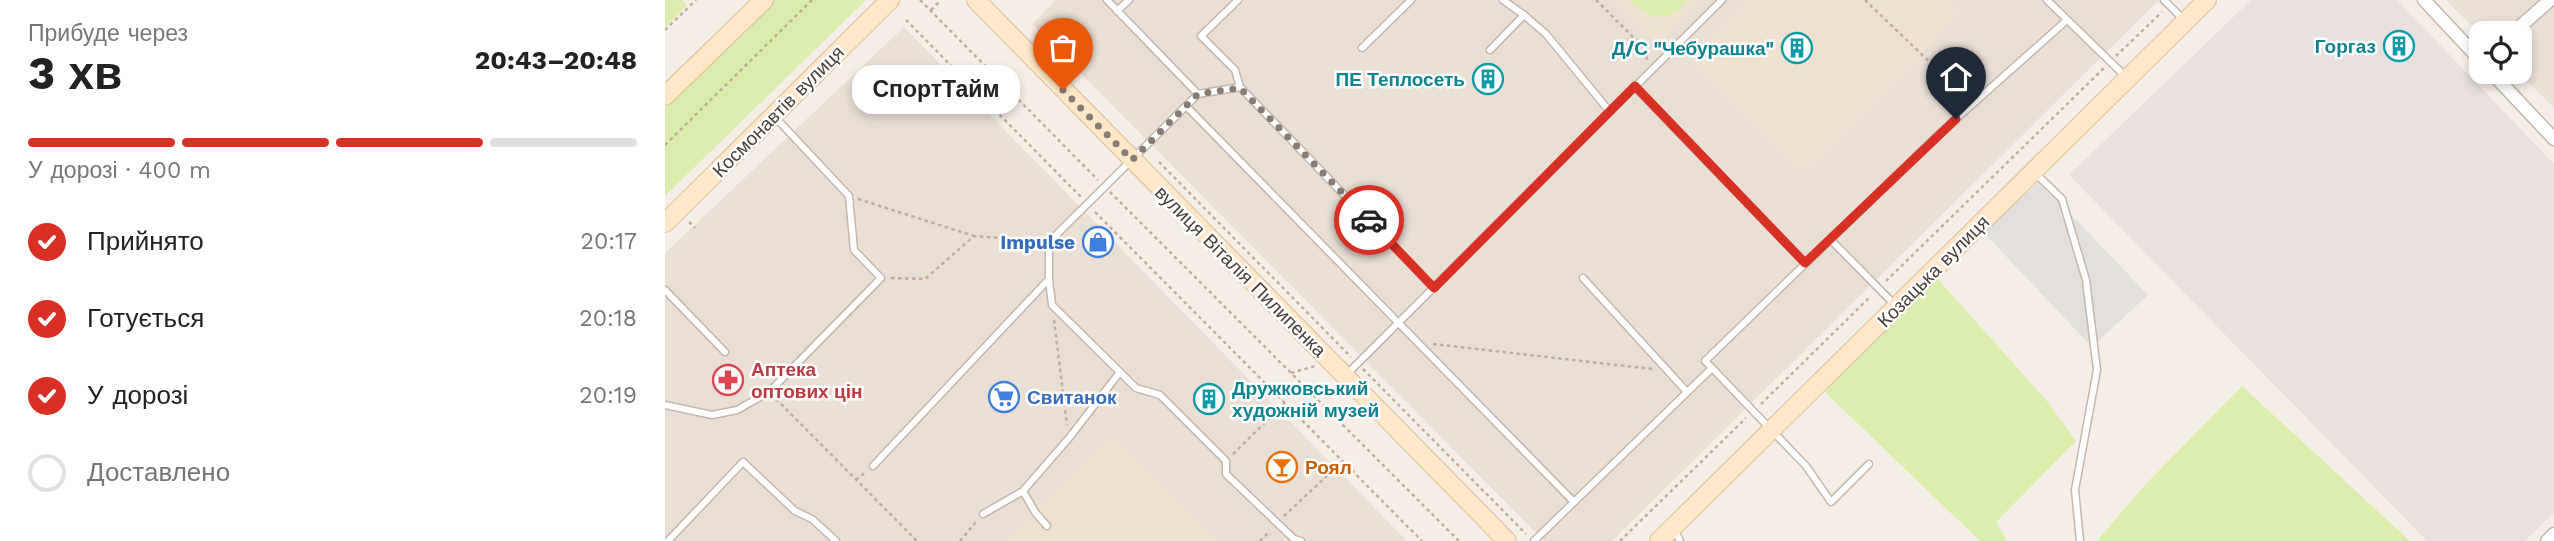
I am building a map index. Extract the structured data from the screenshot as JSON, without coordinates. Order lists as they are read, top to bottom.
{
  "streets": {
    "street": ["Космонавтів вулиця", "вулиця Віталія Пилипенка", "Козацька вулиця"]
  },
  "places": {
    "building": [
      "Горгаз",
      "Д/С \"Чебурашка\"",
      "ПЕ Теплосеть",
      "Дружковський художній музей"
    ],
    "other": ["СпортТайм"],
    "shop": ["Impulse"],
    "pharmacy": ["Аптека оптових цін"],
    "supermarket": ["Свитанок"],
    "bar": ["Роял"]
  },
  "page": {
    "heading": ["3 хв", "Прибуде через", "20:43–20:48"],
    "bubble": "СпортТайм",
    "bar": "У дорозі · 400 m",
    "list": [
      ["Прийнято", "20:17"],
      ["Готується", "20:18"],
      ["У дорозі", "20:19"],
      "Доставлено"
    ]
  }
}
